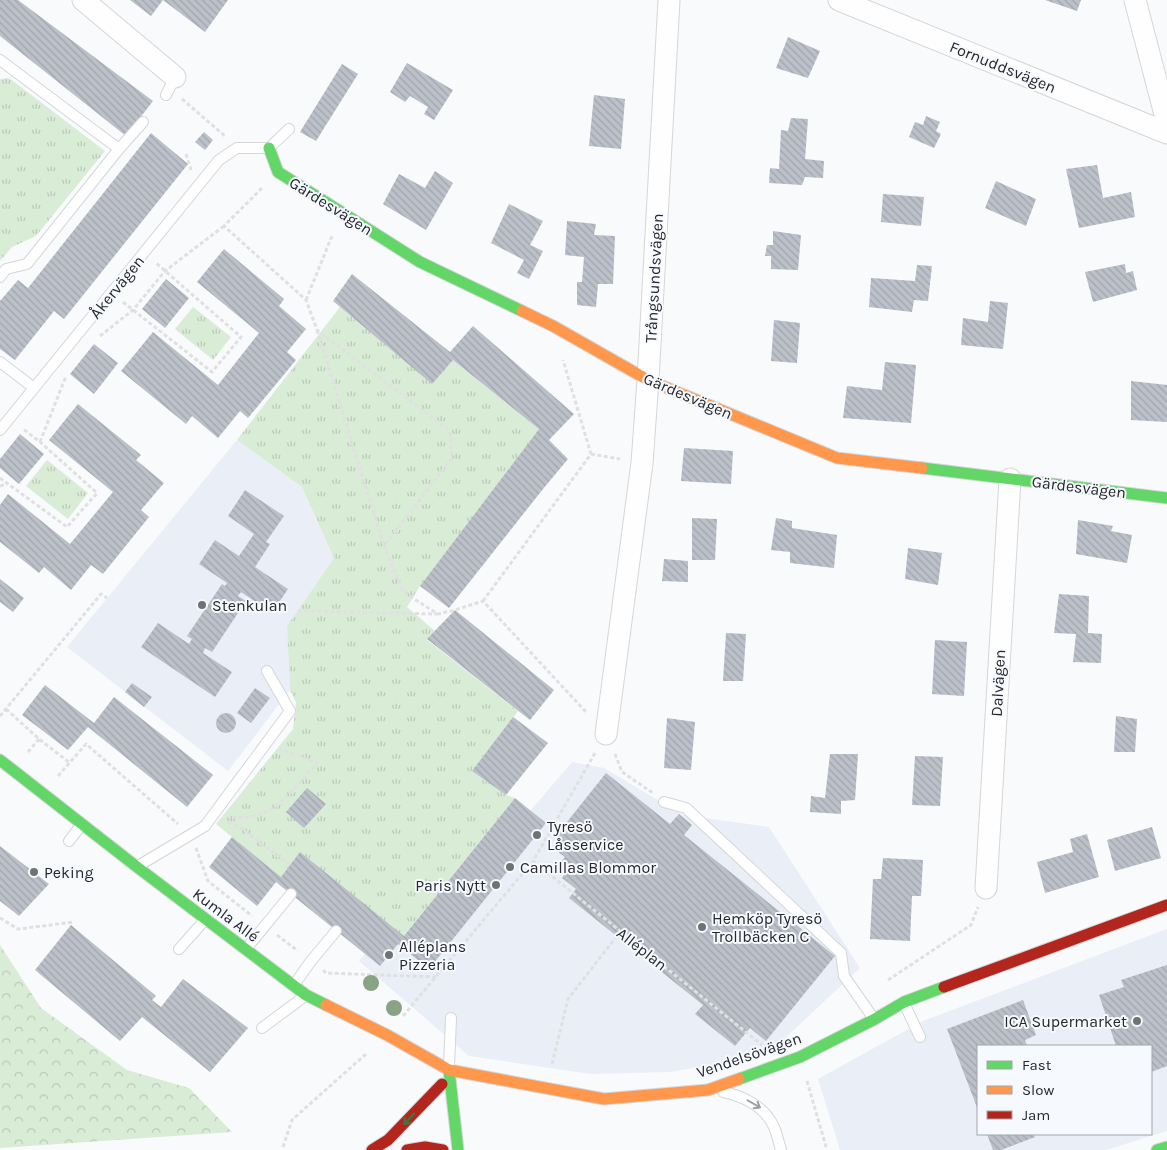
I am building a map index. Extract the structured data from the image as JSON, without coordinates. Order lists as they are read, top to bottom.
{
  "streets": {
    "street": [
      "Fornuddsvägen",
      "Gärdesvägen",
      "Trångsundsvägen",
      "Dalvägen",
      "Kumla Allé",
      "Vendelsövägen"
    ],
    "lane": ["Åkervägen"],
    "path": ["Alléplan"]
  },
  "crossings": [
    ["Gärdesvägen", "Trångsundsvägen"],
    ["Gärdesvägen", "Dalvägen"],
    ["Kumla Allé", "Vendelsövägen"]
  ],
  "places": [
    "Stenkulan",
    "Tyresö Låsservice",
    "Camillas Blommor",
    "Peking",
    "Paris Nytt",
    "Hemköp Tyresö Trollbäcken C",
    "Alléplans Pizzeria",
    "ICA Supermarket"
  ],
  "legend": ["Fast", "Slow", "Jam"]
}
